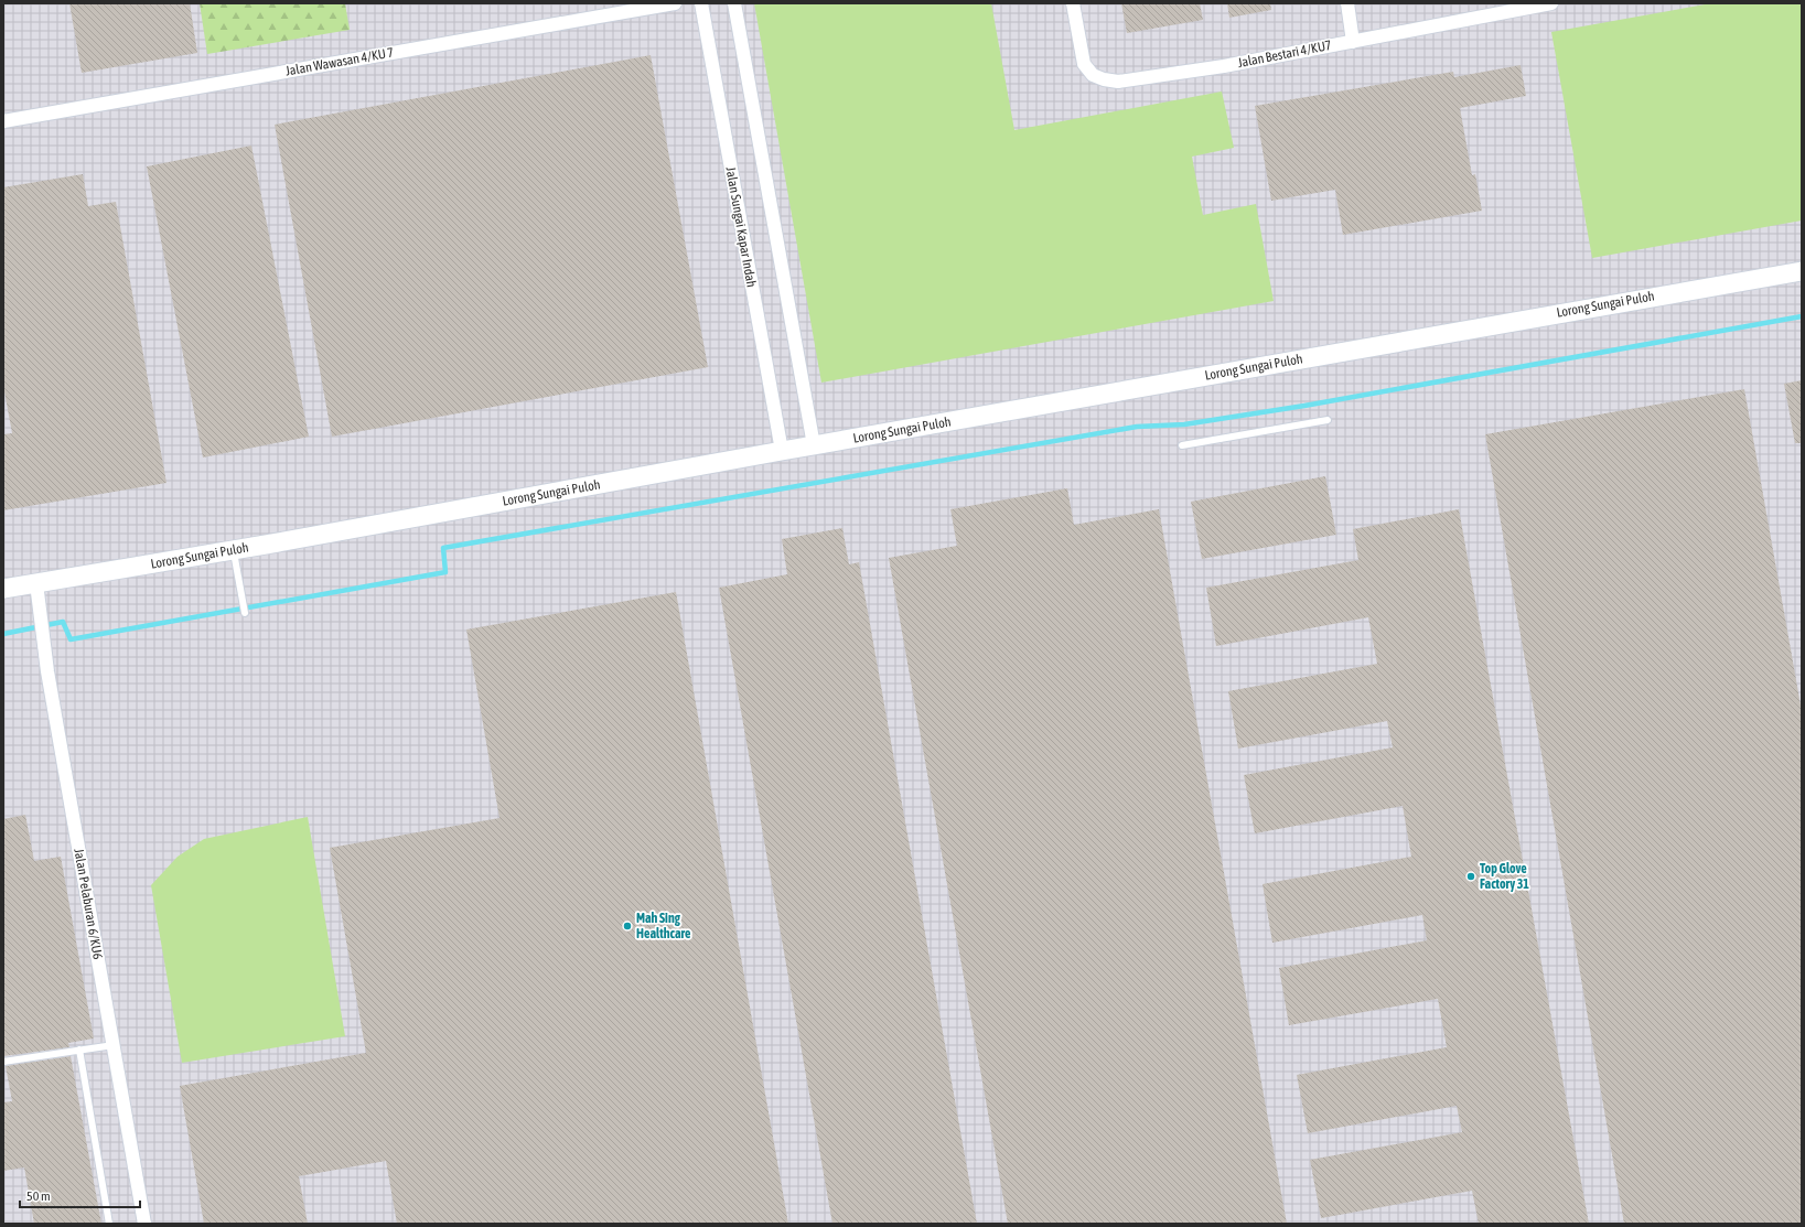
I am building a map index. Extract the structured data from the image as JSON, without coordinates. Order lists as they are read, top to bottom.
{
  "streets": {
    "street": [
      "Jalan Bestari 4/KU7",
      "Jalan Wawasan 4/KU 7",
      "Jalan Sungai Kapar Indah",
      "Lorong Sungai Puloh",
      "Jalan Pelaburan 6/KU6"
    ]
  },
  "crossings": [
    ["Jalan Sungai Kapar Indah", "Lorong Sungai Puloh"],
    ["Lorong Sungai Puloh", "Jalan Pelaburan 6/KU6"]
  ],
  "places": ["Top Glove Factory 31", "Mah Sing Healthcare"],
  "scale_bar": "50 m"
}
